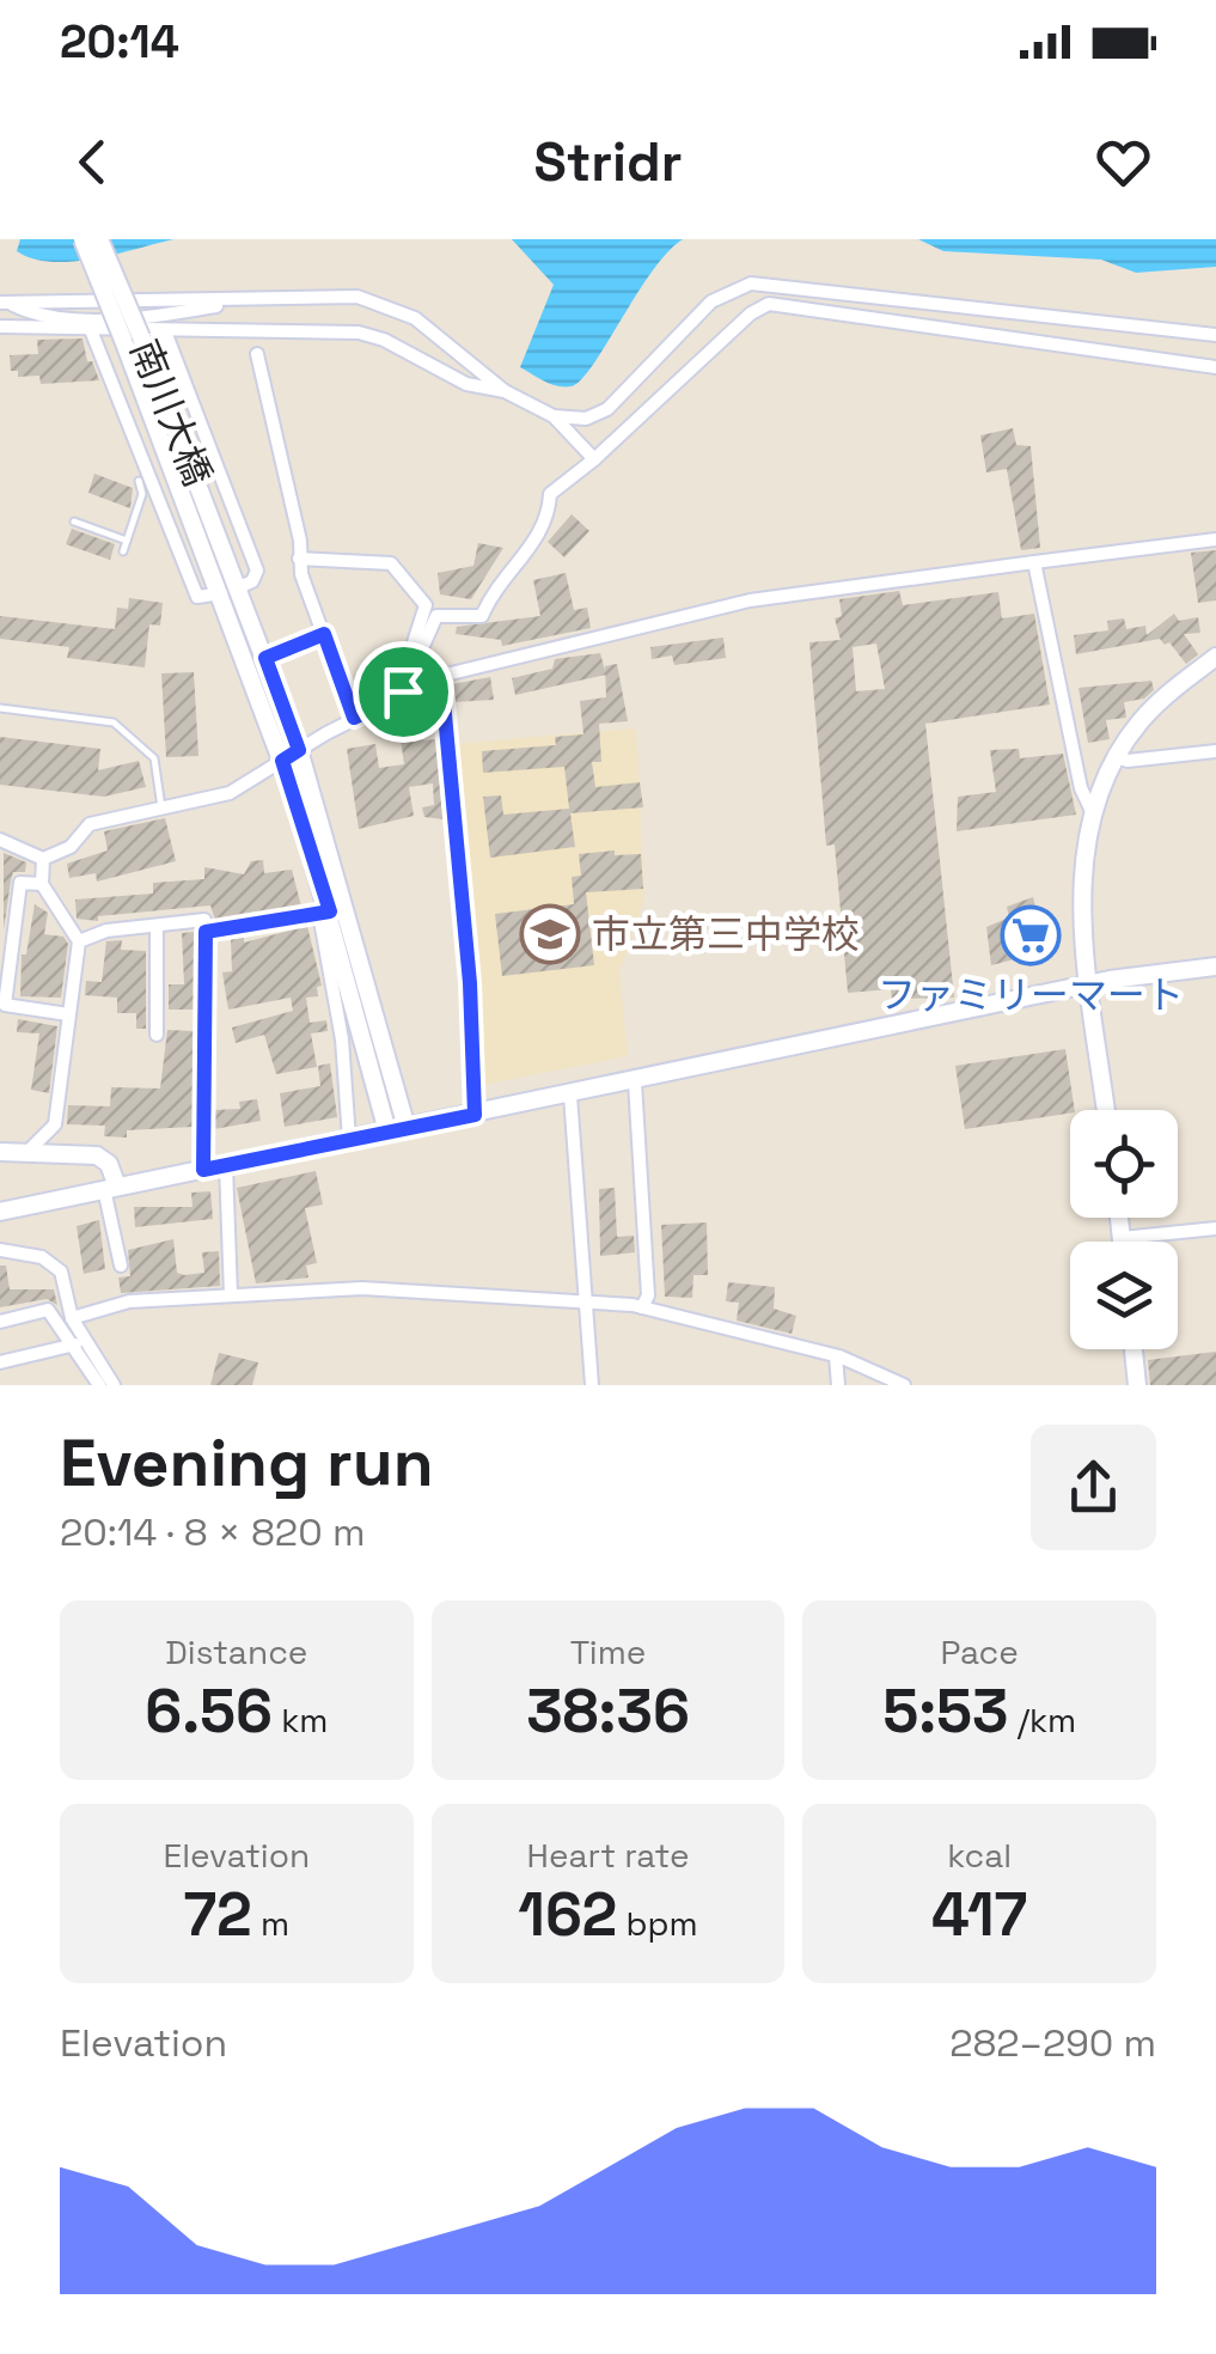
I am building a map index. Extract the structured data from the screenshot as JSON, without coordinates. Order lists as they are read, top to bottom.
{
  "streets": {
    "street": ["南川大橋"]
  },
  "places": {
    "school or university": ["市立第三中学校"],
    "supermarket": ["ファミリーマート"]
  },
  "page": {
    "status": "20:14",
    "header": "Stridr",
    "heading": ["Evening run", "20:14 · 8 × 820 m"],
    "stats": [
      ["Distance", "6.56 km"],
      ["Time", "38:36"],
      ["Pace", "5:53 /km"],
      ["Elevation", "72 m"],
      ["Heart rate", "162 bpm"],
      ["kcal", "417"]
    ],
    "chart": ["Elevation", "282–290 m"]
  }
}
